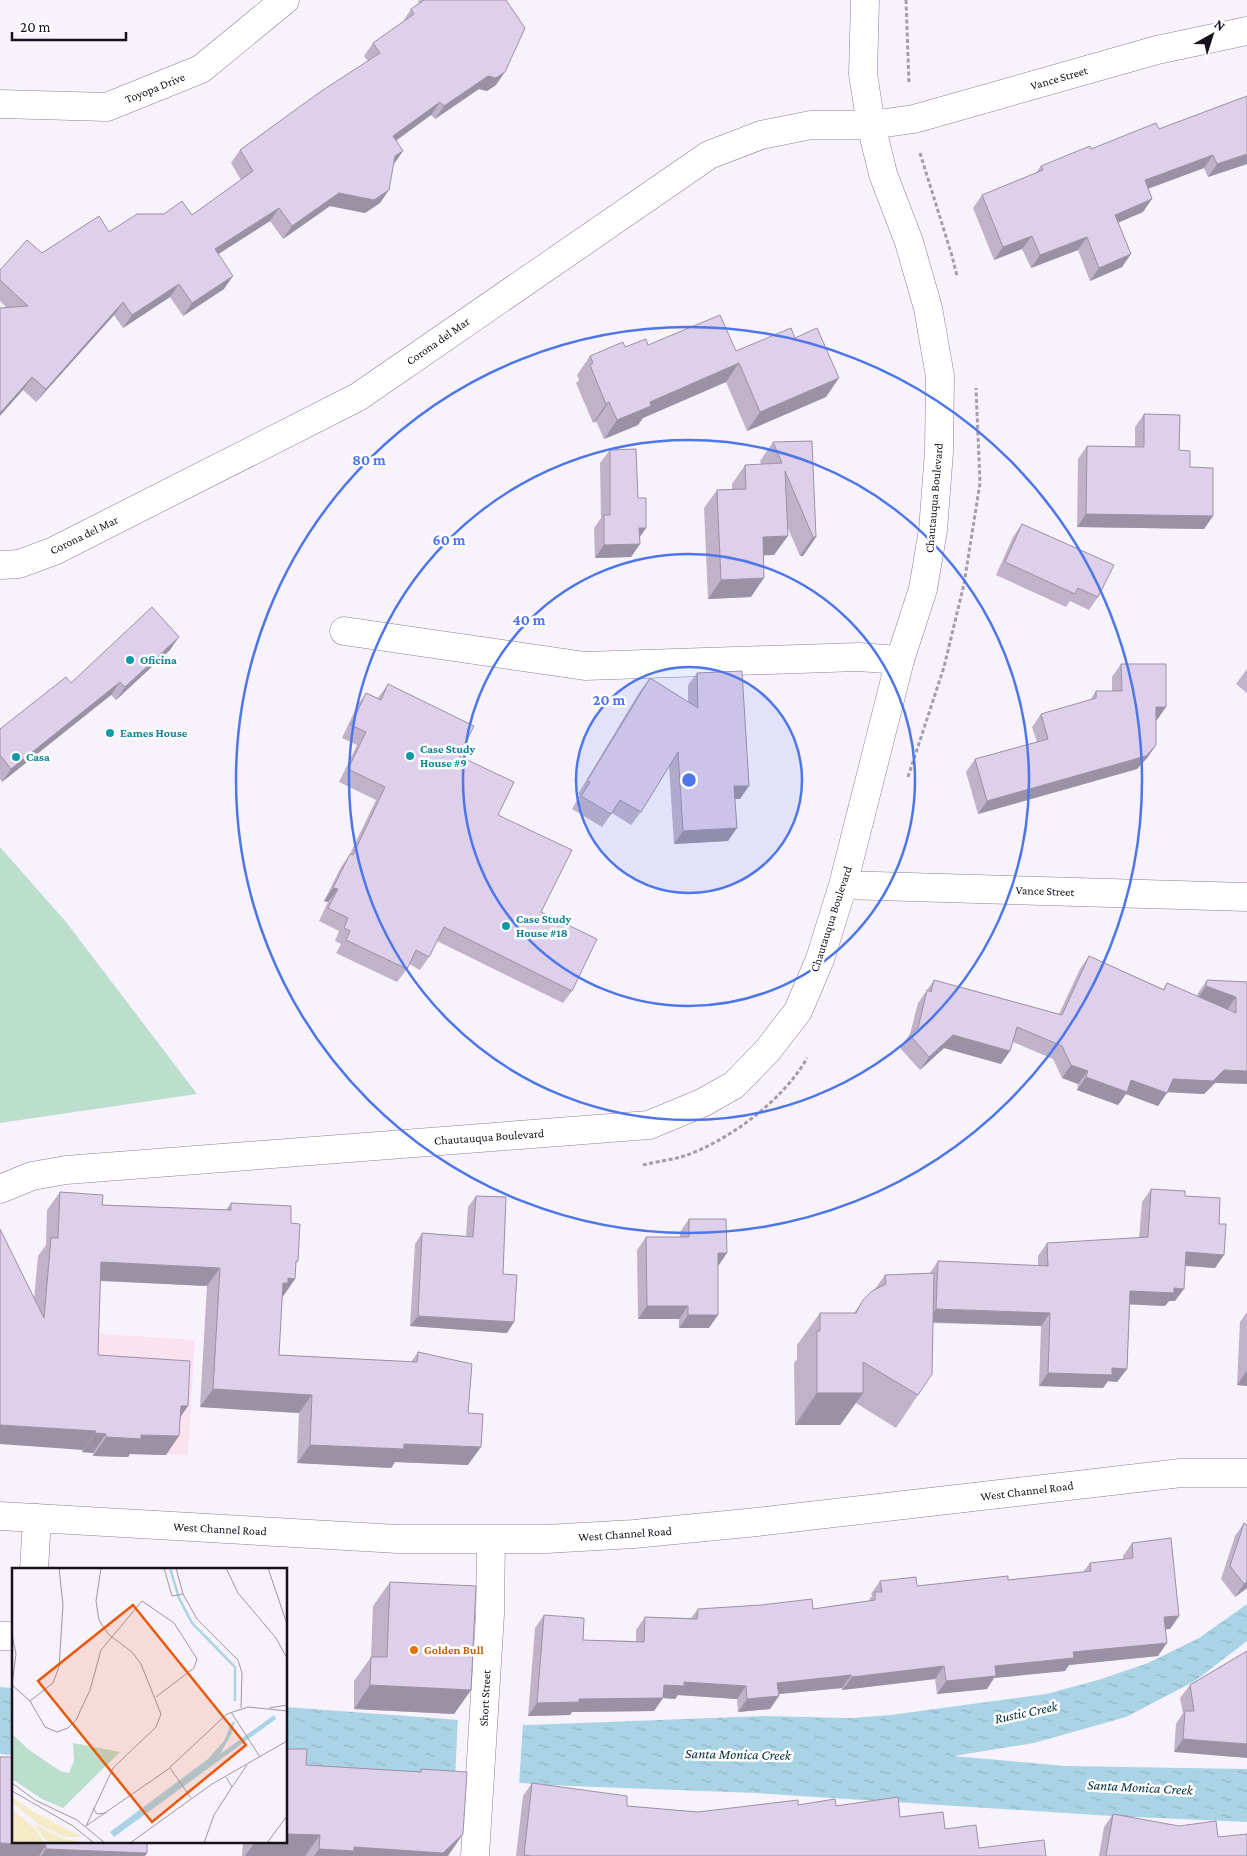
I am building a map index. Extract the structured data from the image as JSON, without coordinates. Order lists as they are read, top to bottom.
{
  "streets": {
    "street": [
      "Vance Street",
      "Toyopa Drive",
      "Corona del Mar",
      "Chautauqua Boulevard",
      "West Channel Road",
      "Short Street"
    ]
  },
  "crossings": [
    ["Vance Street", "Corona del Mar"],
    ["Vance Street", "Chautauqua Boulevard"],
    ["Corona del Mar", "Chautauqua Boulevard"],
    ["West Channel Road", "Short Street"]
  ],
  "water": ["Rustic Creek", "Santa Monica Creek"],
  "places": [
    "Oficina",
    "Eames House",
    "Case Study House #9",
    "Casa",
    "Case Study House #18",
    "Golden Bull"
  ],
  "scale_bar": "20 m",
  "north": "top right",
  "rings": [
    "80 m",
    "60 m",
    "40 m",
    "20 m"
  ]
}
